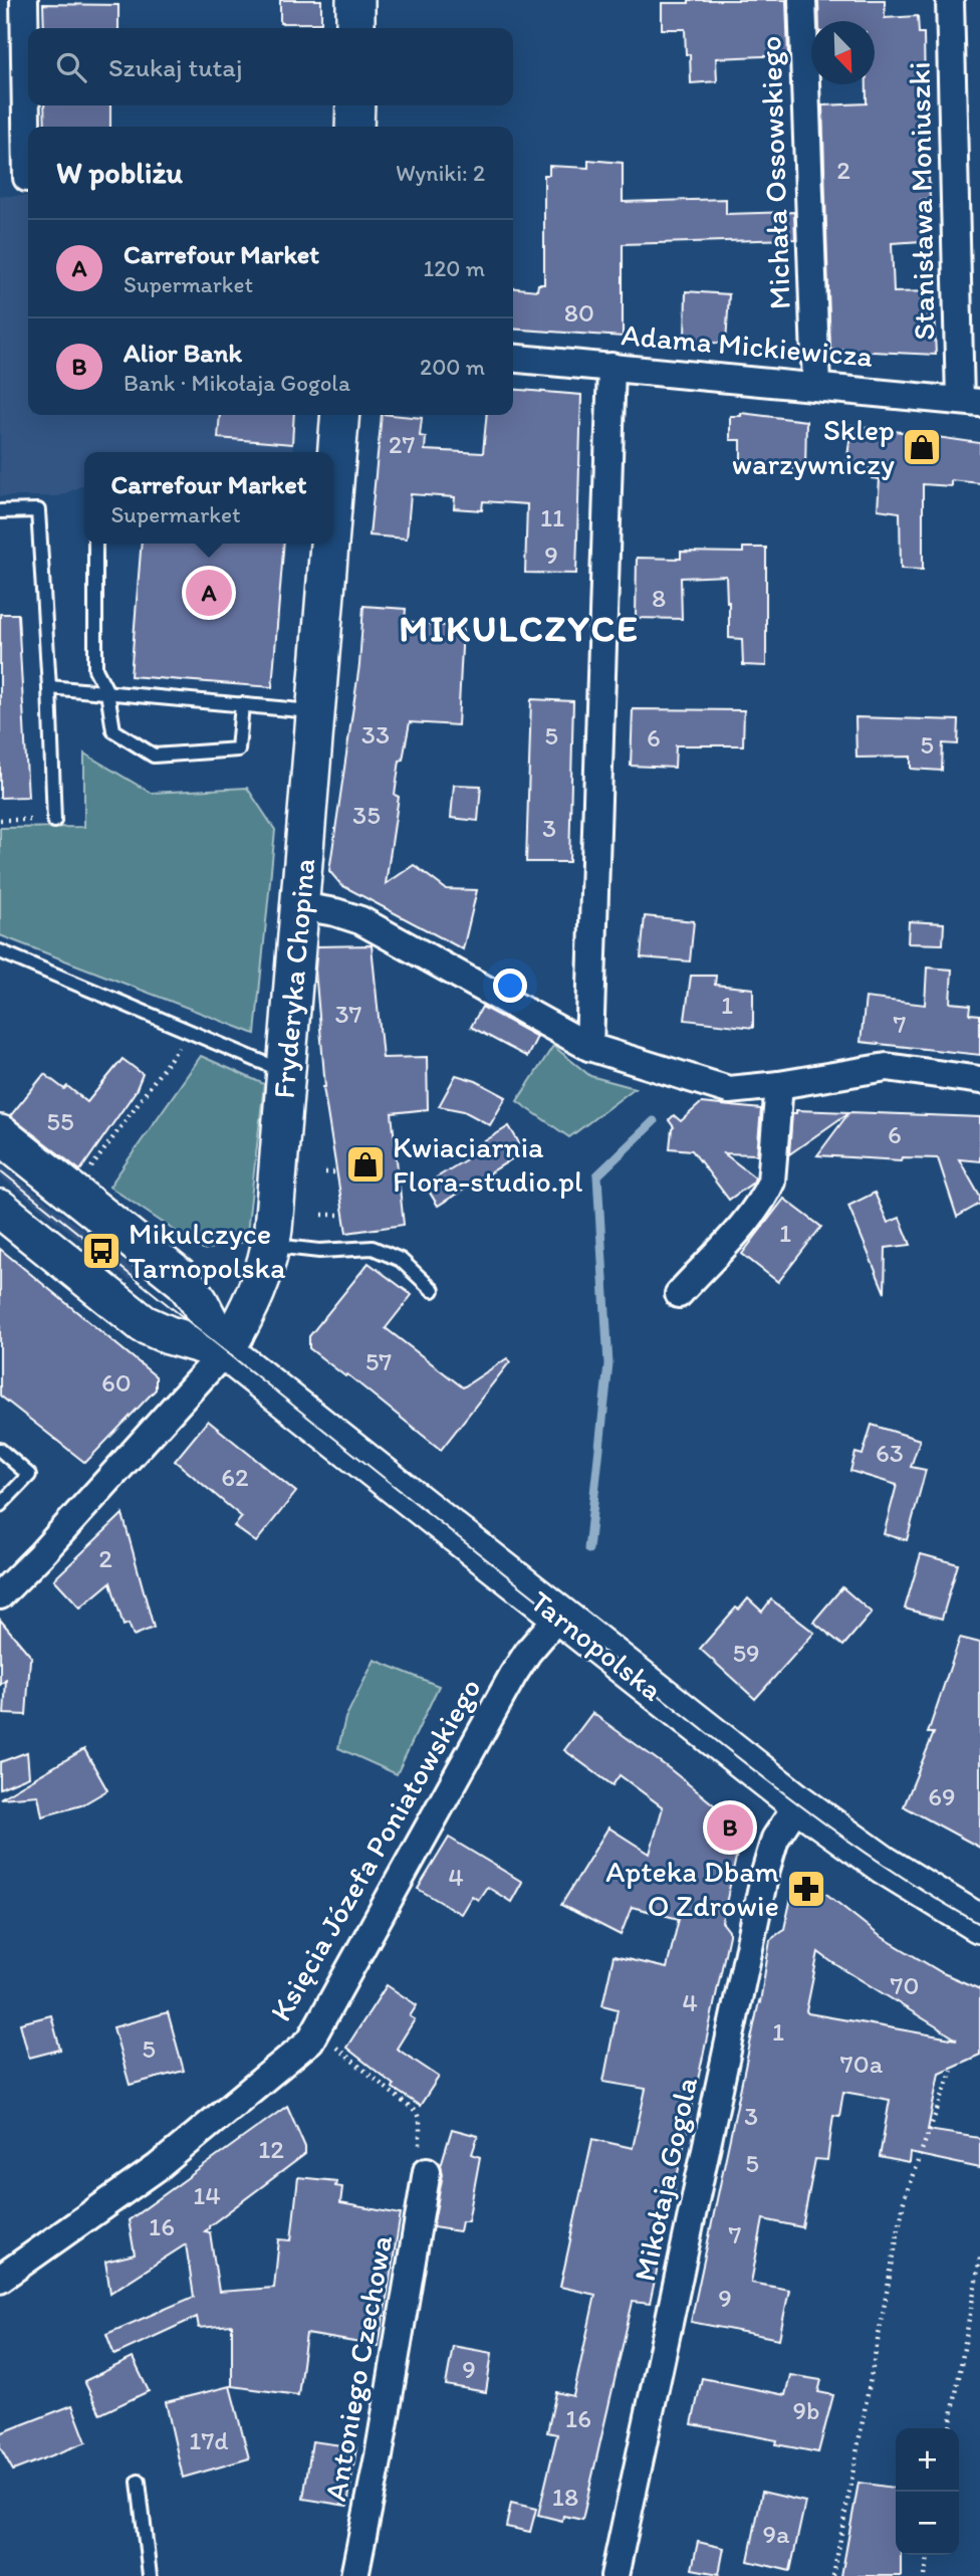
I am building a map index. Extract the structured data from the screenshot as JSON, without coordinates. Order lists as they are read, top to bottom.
{
  "streets": {
    "main road": ["Fryderyka Chopina", "Tarnopolska"],
    "street": [
      "Michała Ossowskiego",
      "Stanisława Moniuszki",
      "Adama Mickiewicza",
      "Księcia Józefa Poniatowskiego",
      "Mikołaja Gogola",
      "Antoniego Czechowa"
    ]
  },
  "crossings": [
    ["Michała Ossowskiego", "Adama Mickiewicza"],
    ["Stanisława Moniuszki", "Adama Mickiewicza"],
    ["Fryderyka Chopina", "Tarnopolska"],
    ["Tarnopolska", "Księcia Józefa Poniatowskiego"],
    ["Tarnopolska", "Mikołaja Gogola"]
  ],
  "districts": ["MIKULCZYCE"],
  "places": {
    "shop": ["Sklep warzywniczy", "Kwiaciarnia Flora-studio.pl"],
    "bus stop": ["Mikulczyce Tarnopolska"],
    "pharmacy": ["Apteka Dbam O Zdrowie"]
  },
  "house_numbers": [
    "2",
    "80",
    "27",
    "11",
    "9",
    "8",
    "33",
    "5",
    "6",
    "5",
    "35",
    "3",
    "1",
    "37",
    "7",
    "55",
    "6",
    "1",
    "57",
    "60",
    "63",
    "62",
    "2",
    "59",
    "69",
    "4",
    "70",
    "4",
    "1",
    "5",
    "70a",
    "3",
    "12",
    "5",
    "14",
    "16",
    "7",
    "9",
    "9",
    "9b",
    "16",
    "17d",
    "18",
    "9a"
  ],
  "north": "bottom right",
  "page": {
    "search": "Szukaj tutaj",
    "heading": ["W pobliżu", "Wyniki: 2"],
    "list": [
      {
        "mark": "A",
        "name": "Carrefour Market",
        "note": "Supermarket",
        "value": "120 m"
      },
      {
        "mark": "B",
        "name": "Alior Bank",
        "note": "Bank · Mikołaja Gogola",
        "value": "200 m"
      }
    ],
    "popup": ["Carrefour Market", "Supermarket"],
    "pins": ["A", "B"],
    "map_buttons": ["+", "−"]
  }
}
